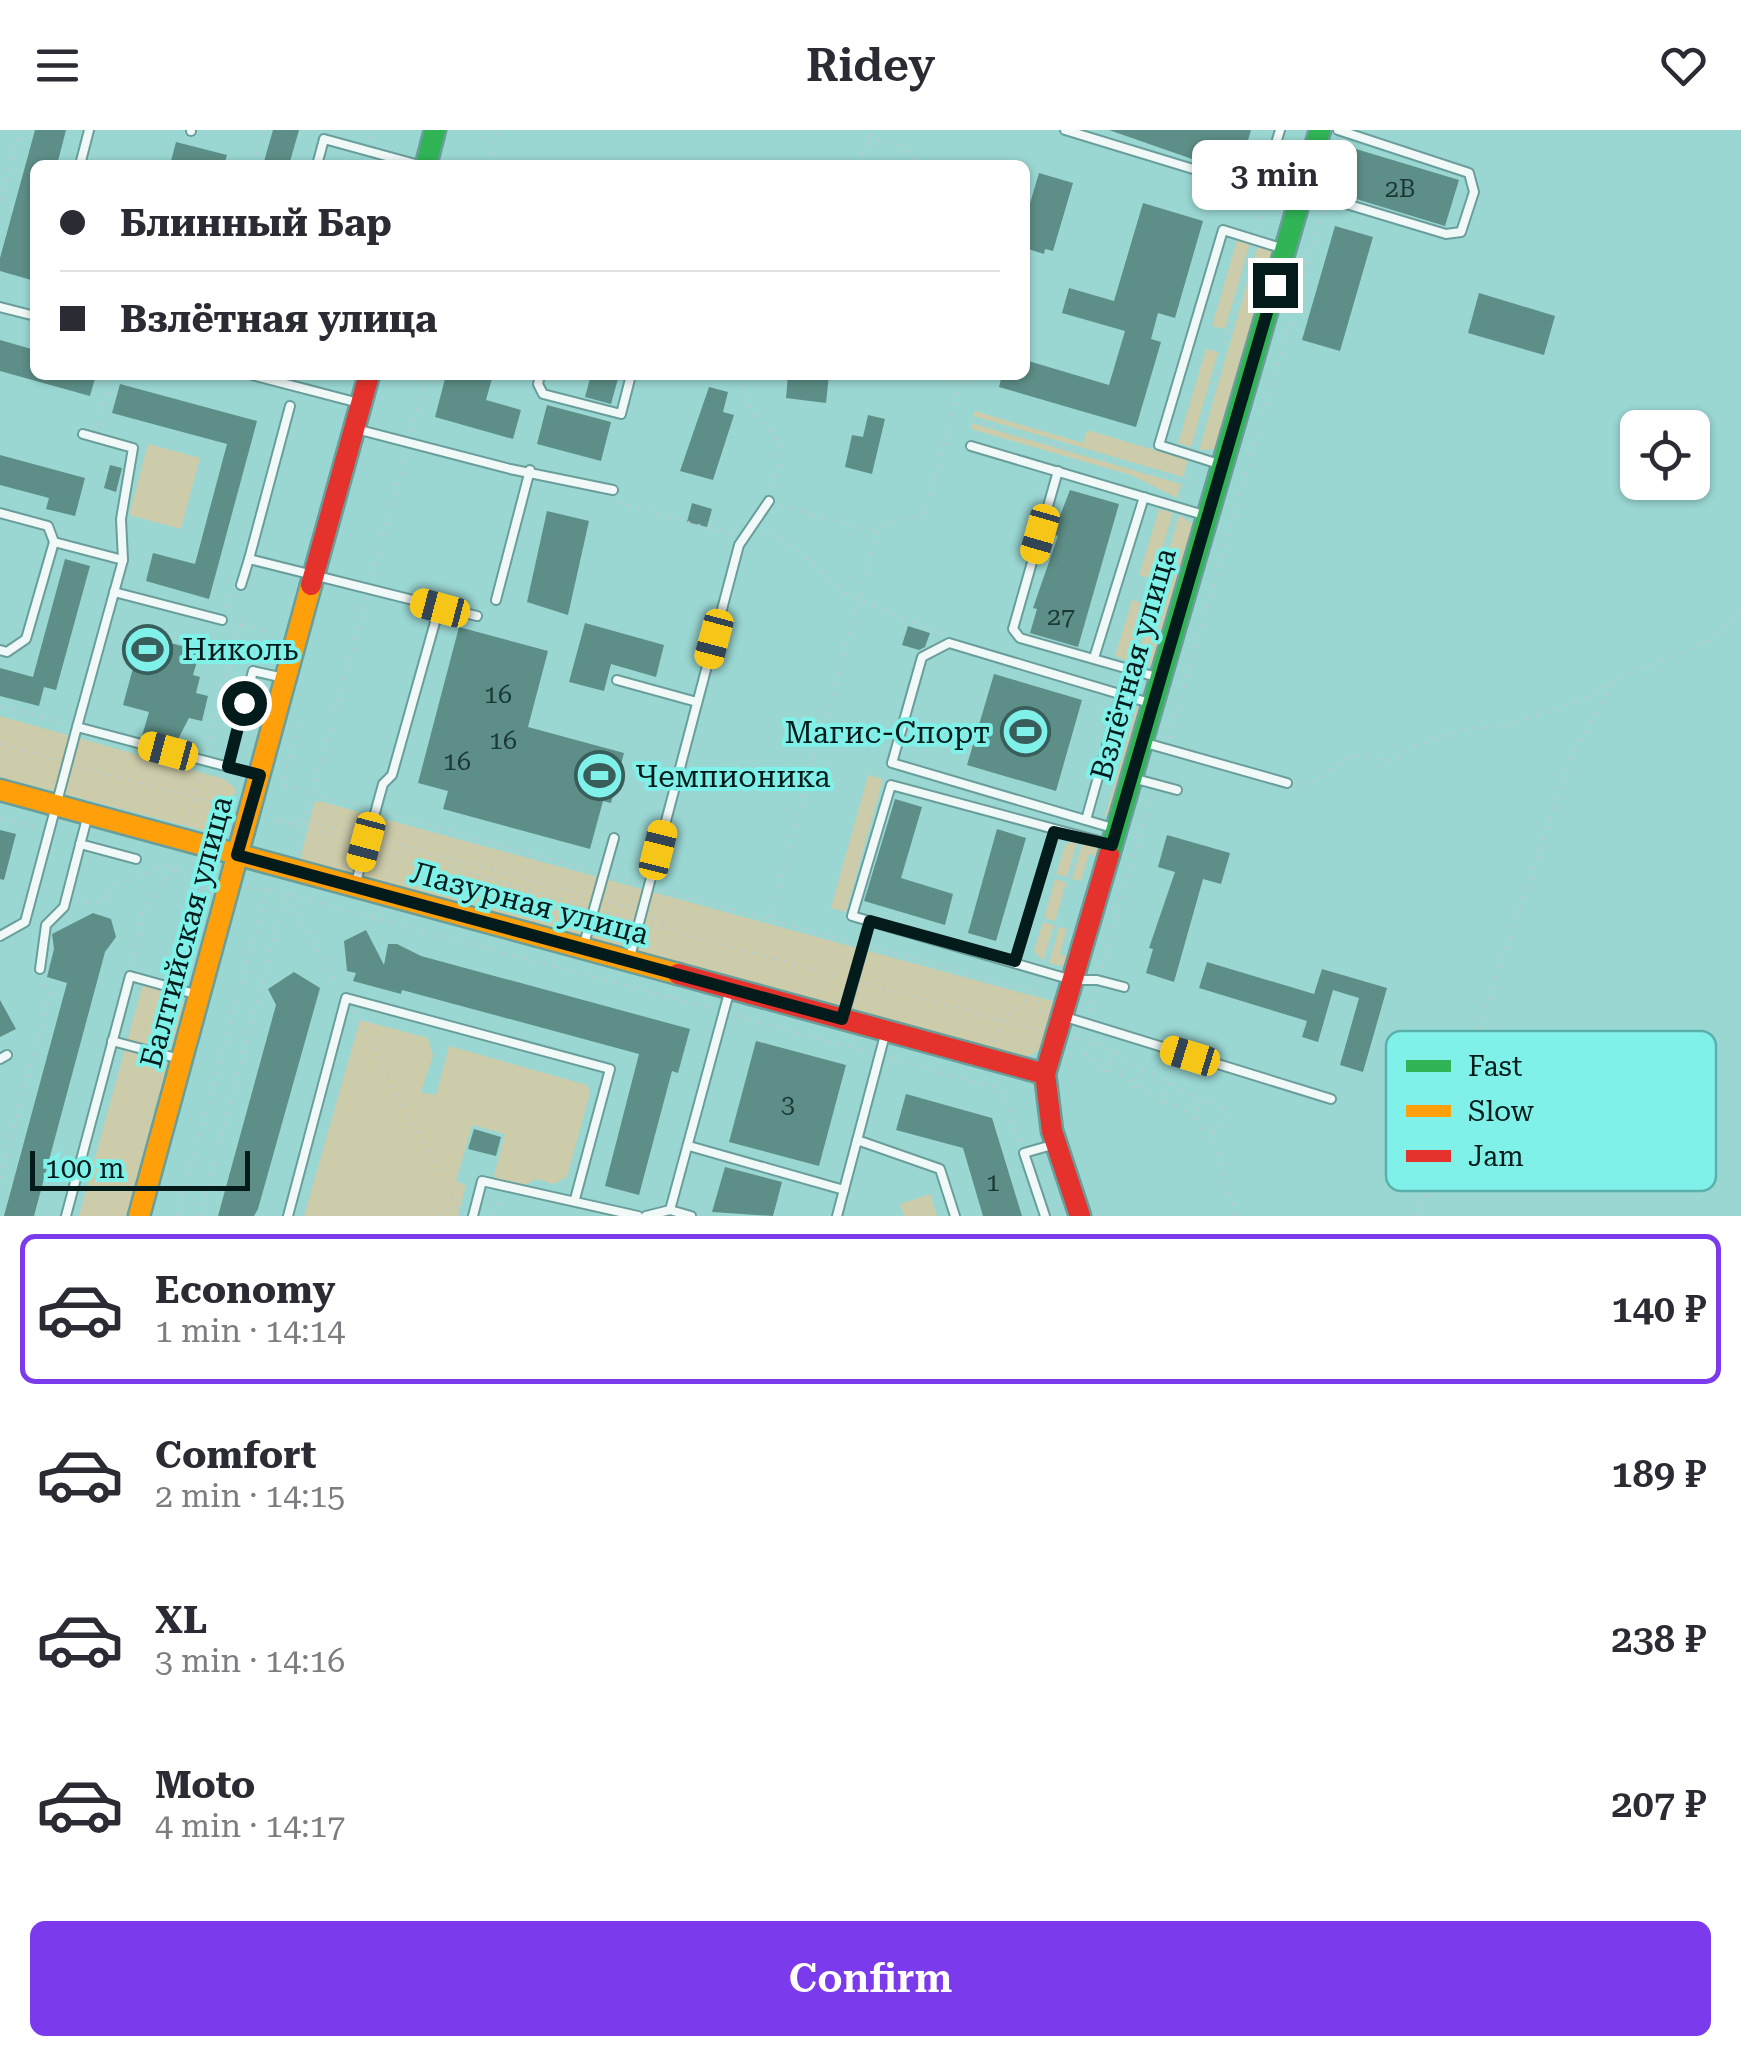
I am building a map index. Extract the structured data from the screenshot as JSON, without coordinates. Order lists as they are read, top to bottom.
{
  "streets": {
    "street": ["Взлётная улица", "Лазурная улица", "Балтийская улица"]
  },
  "crossings": [
    ["Взлётная улица", "Лазурная улица"],
    ["Лазурная улица", "Балтийская улица"]
  ],
  "places": {
    "sports": ["Николь", "Магис-Спорт", "Чемпионика"]
  },
  "house_numbers": [
    "2В",
    "27",
    "16",
    "16",
    "16",
    "3",
    "1"
  ],
  "legend": ["Fast", "Slow", "Jam"],
  "scale_bar": "100 m",
  "page": {
    "header": "Ridey",
    "bubble": "3 min",
    "banner": ["Блинный Бар", "Взлётная улица"],
    "scale": "100 m",
    "list": [
      {
        "name": "Economy",
        "note": "1 min · 14:14",
        "value": "140 ₽"
      },
      {
        "name": "Comfort",
        "note": "2 min · 14:15",
        "value": "189 ₽"
      },
      {
        "name": "XL",
        "note": "3 min · 14:16",
        "value": "238 ₽"
      },
      {
        "name": "Moto",
        "note": "4 min · 14:17",
        "value": "207 ₽"
      }
    ],
    "buttons": "Confirm"
  }
}
